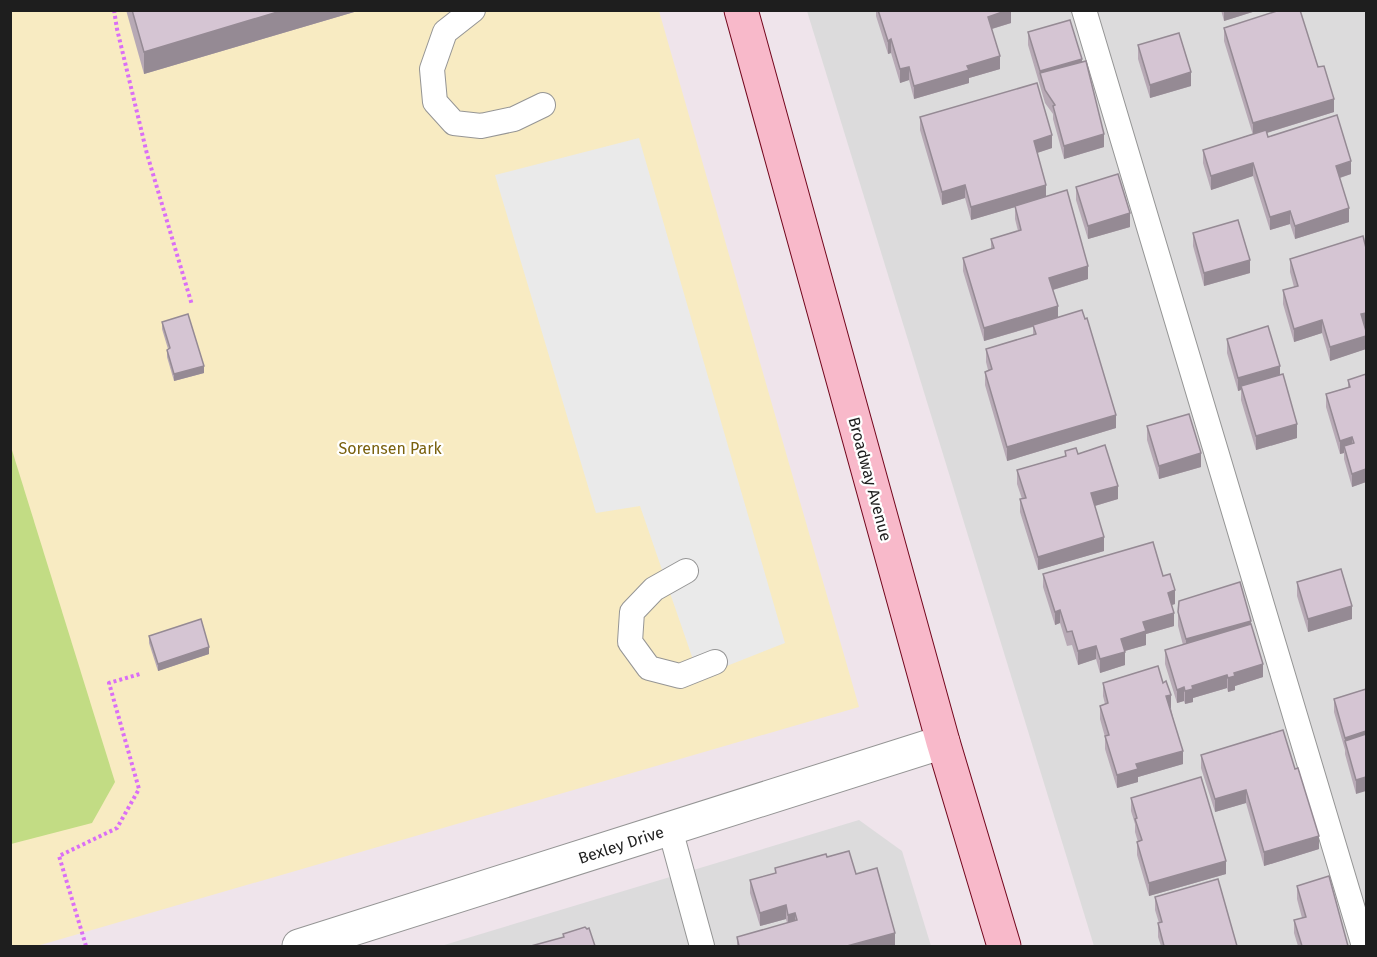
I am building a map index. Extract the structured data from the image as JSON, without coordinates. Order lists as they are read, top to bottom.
{
  "streets": {
    "street": ["Broadway Avenue", "Bexley Drive"]
  },
  "crossings": [
    ["Broadway Avenue", "Bexley Drive"]
  ],
  "parks": ["Sorensen Park"]
}
